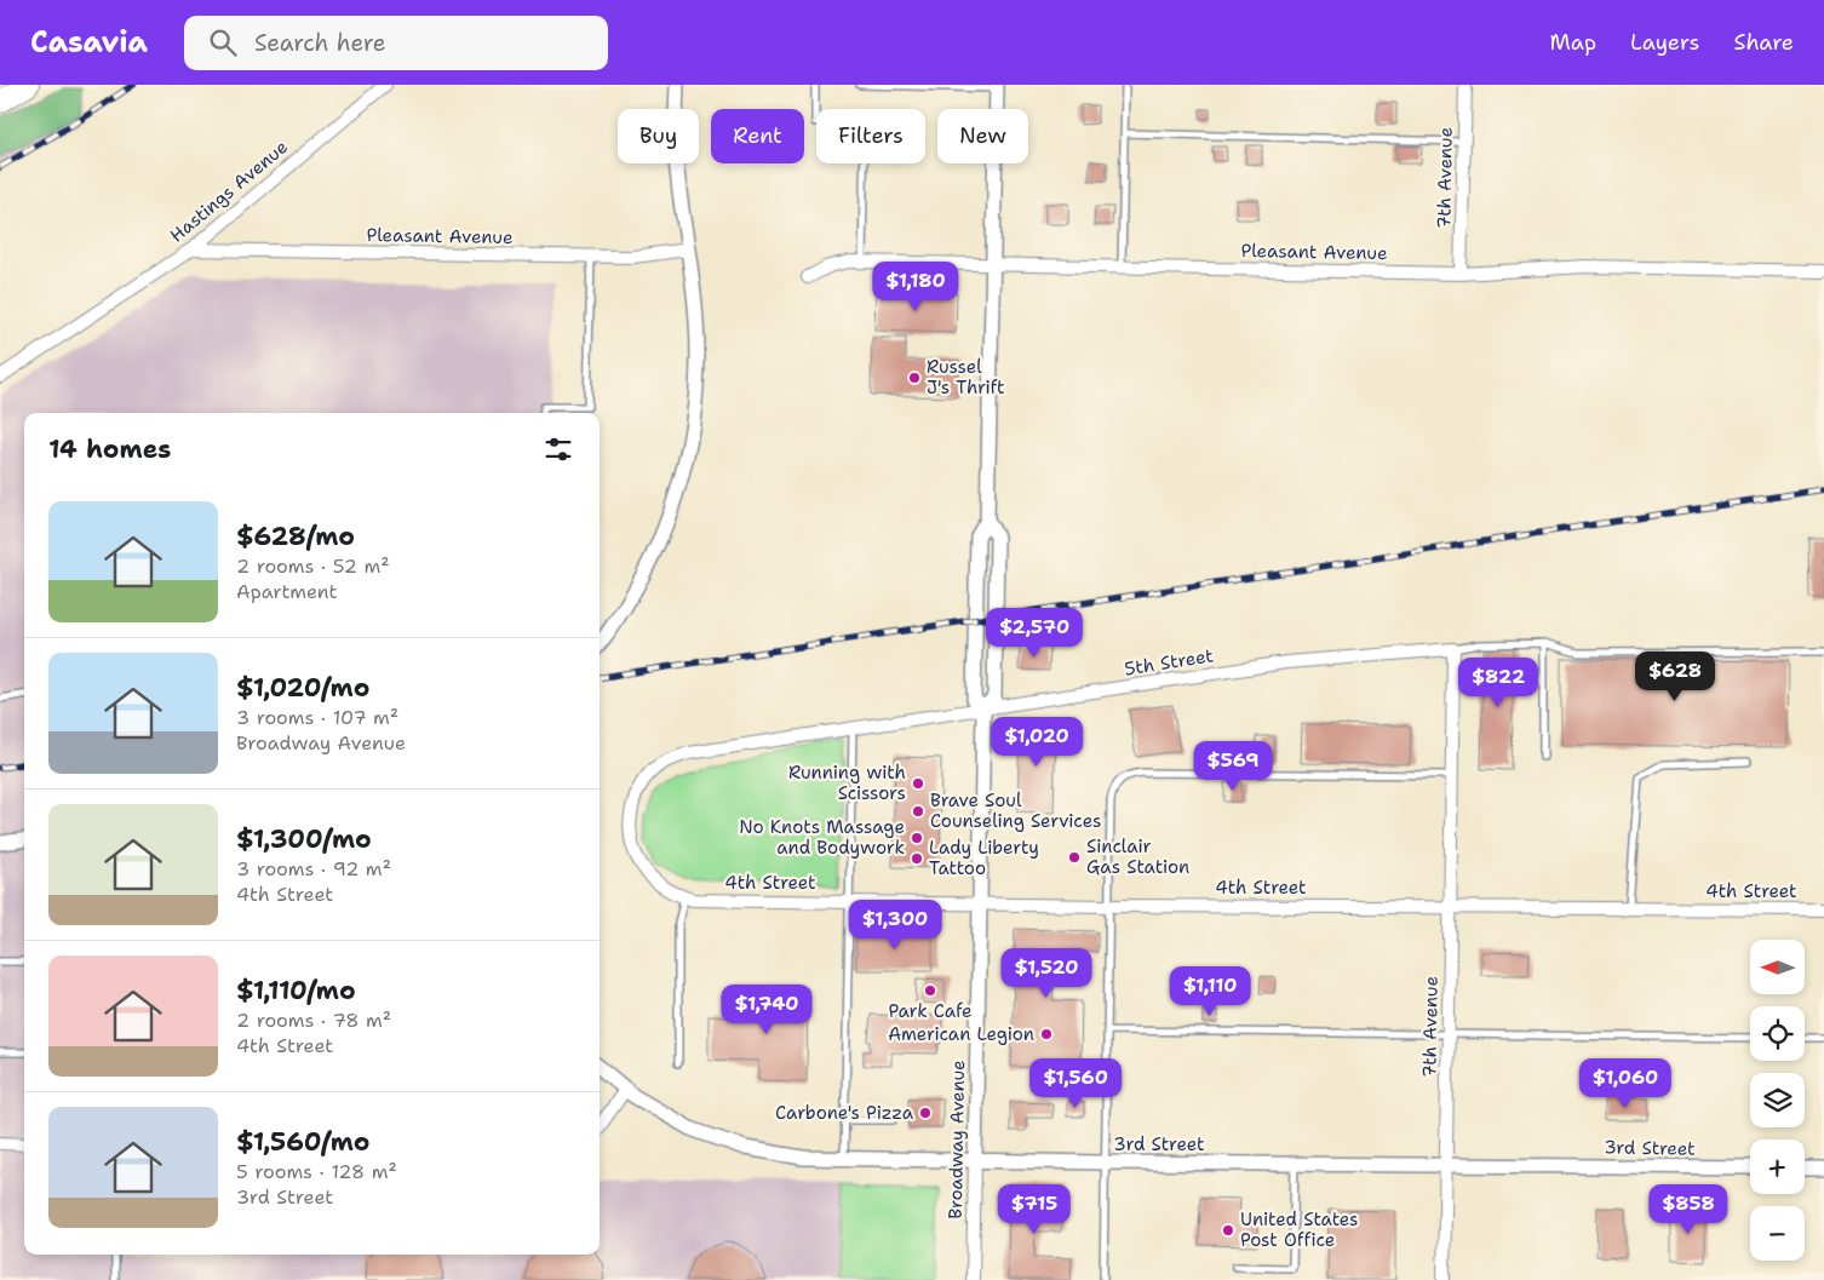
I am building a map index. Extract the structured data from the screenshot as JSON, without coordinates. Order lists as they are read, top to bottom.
{
  "streets": {
    "street": [
      "7th Avenue",
      "Hastings Avenue",
      "Pleasant Avenue",
      "5th Street",
      "4th Street",
      "Broadway Avenue",
      "3rd Street"
    ]
  },
  "crossings": [
    ["7th Avenue", "Pleasant Avenue"],
    ["7th Avenue", "4th Street"],
    ["7th Avenue", "3rd Street"],
    ["Hastings Avenue", "Pleasant Avenue"],
    ["Pleasant Avenue", "Broadway Avenue"],
    ["5th Street", "4th Street"],
    ["5th Street", "Broadway Avenue"],
    ["4th Street", "Broadway Avenue"],
    ["Broadway Avenue", "3rd Street"]
  ],
  "places": [
    "Russel J's Thrift",
    "Running with Scissors",
    "Brave Soul Counseling Services",
    "No Knots Massage and Bodywork",
    "Sinclair Gas Station",
    "Lady Liberty Tattoo",
    "Park Cafe",
    "American Legion",
    "Carbone's Pizza",
    "United States Post Office"
  ],
  "north": "left",
  "page": {
    "header": "Casavia",
    "search": "Search here",
    "nav": ["Map", "Layers", "Share"],
    "chip": [
      "Buy",
      "Rent",
      "Filters",
      "New"
    ],
    "price": [
      "$1,180",
      "$2,570",
      "$628",
      "$822",
      "$1,020",
      "$569",
      "$1,300",
      "$1,520",
      "$1,110",
      "$1,740",
      "$1,560",
      "$1,060",
      "$715",
      "$858"
    ],
    "heading": "14 homes",
    "list": [
      {
        "name": "$628/mo",
        "note": "2 rooms · 52 m² · Apartment"
      },
      {
        "name": "$1,020/mo",
        "note": "3 rooms · 107 m² · Broadway Avenue"
      },
      {
        "name": "$1,300/mo",
        "note": "3 rooms · 92 m² · 4th Street"
      },
      {
        "name": "$1,110/mo",
        "note": "2 rooms · 78 m² · 4th Street"
      },
      {
        "name": "$1,560/mo",
        "note": "5 rooms · 128 m² · 3rd Street"
      }
    ],
    "map_buttons": ["+", "−"]
  }
}
